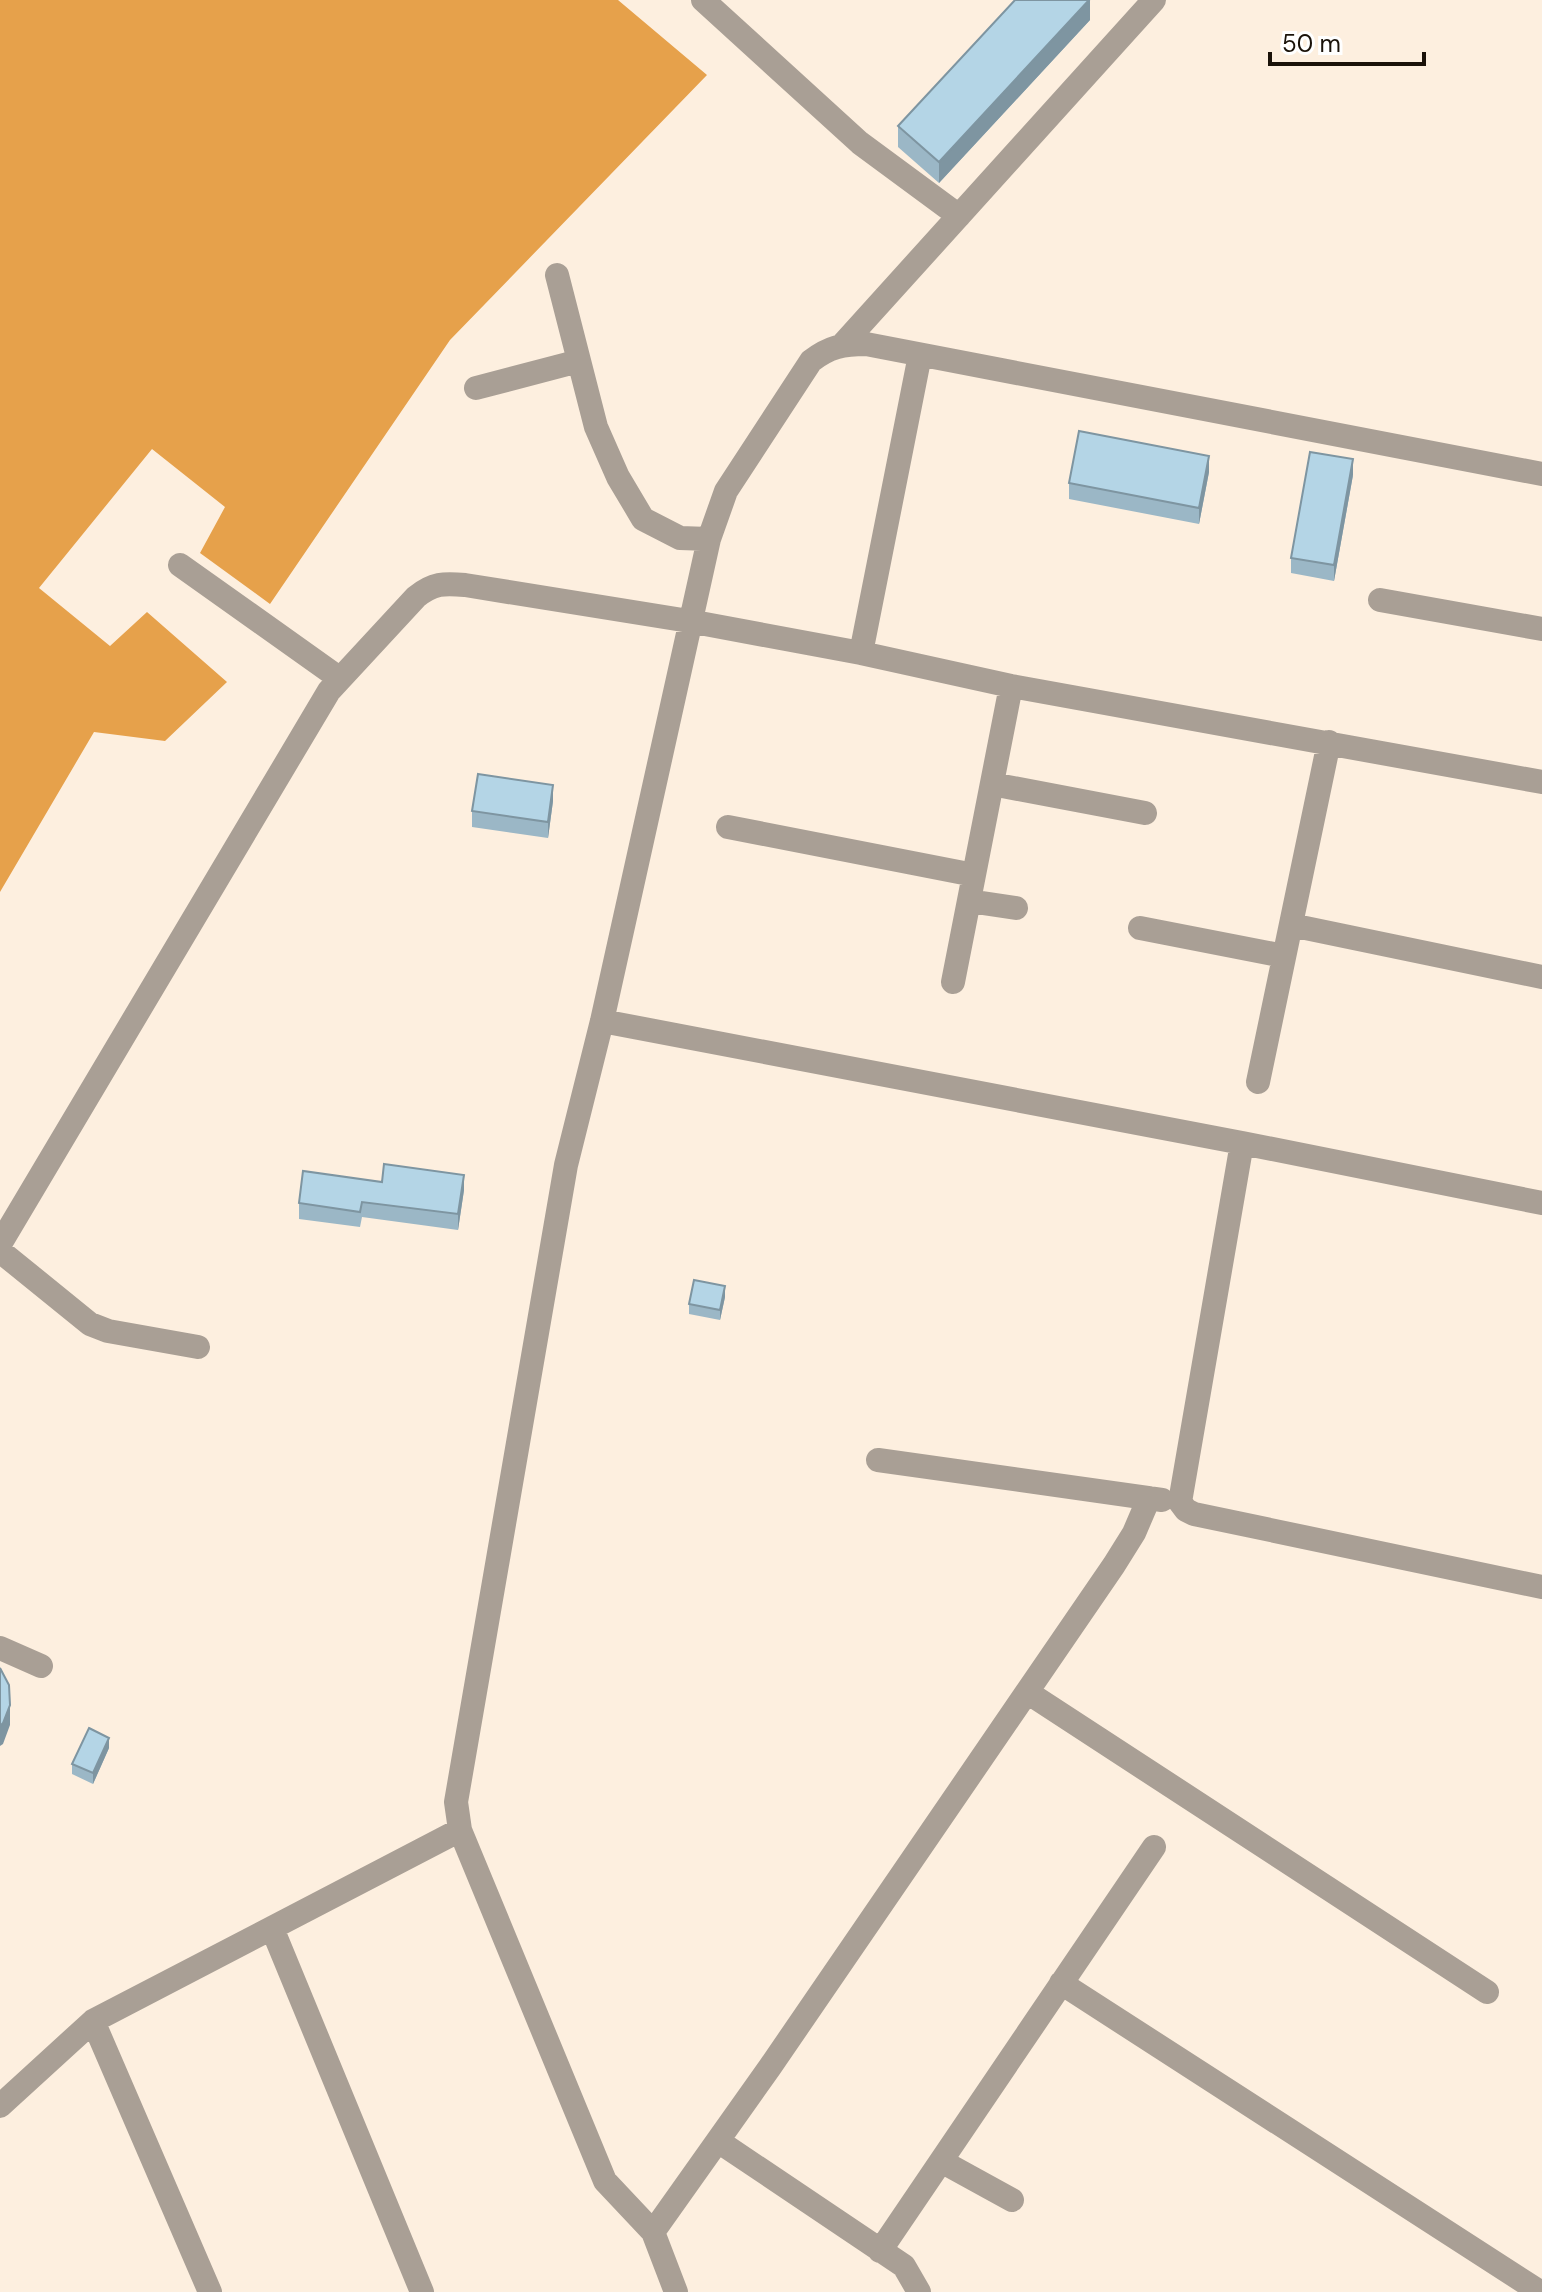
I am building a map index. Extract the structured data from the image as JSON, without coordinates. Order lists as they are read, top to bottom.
{
  "scale_bar": "50 m"
}
